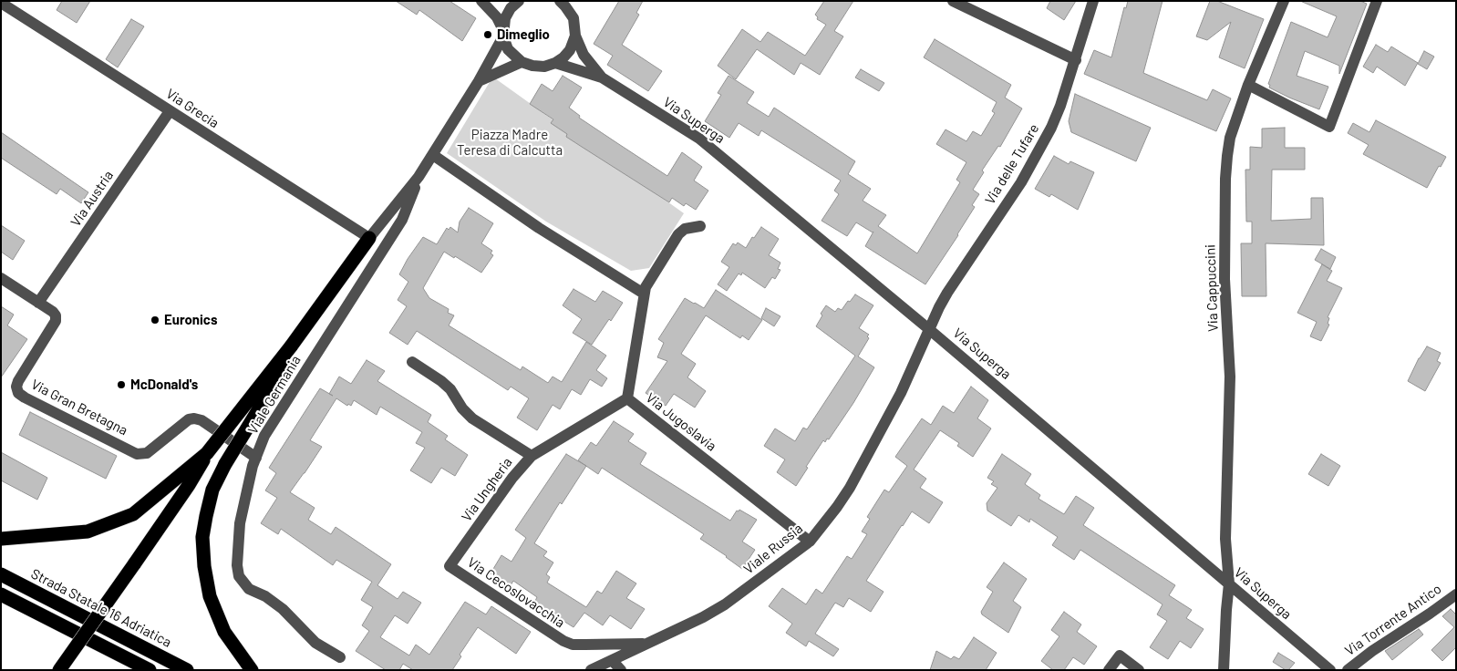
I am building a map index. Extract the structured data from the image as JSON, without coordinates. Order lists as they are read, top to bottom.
{
  "streets": {
    "highway": ["Strada Statale 16 Adriatica"],
    "street": [
      "Via Grecia",
      "Via Superga",
      "Via delle Tufare",
      "Via Austria",
      "Via Cappuccini",
      "Viale Germania",
      "Via Gran Bretagna",
      "Via Jugoslavia",
      "Via Ungheria",
      "Viale Russia",
      "Via Cecoslovacchia",
      "Via Torrente Antico"
    ]
  },
  "crossings": [
    ["Via Grecia", "Via Austria"],
    ["Via Grecia", "Viale Germania"],
    ["Via Superga", "Via delle Tufare"],
    ["Via Superga", "Via Cappuccini"],
    ["Via Superga", "Viale Russia"],
    ["Via delle Tufare", "Viale Russia"],
    ["Via Austria", "Via Gran Bretagna"],
    ["Viale Germania", "Via Gran Bretagna"],
    ["Via Jugoslavia", "Via Ungheria"],
    ["Via Jugoslavia", "Viale Russia"],
    ["Via Ungheria", "Via Cecoslovacchia"],
    ["Viale Russia", "Via Cecoslovacchia"]
  ],
  "parks": ["Piazza Madre Teresa di Calcutta"],
  "places": ["Dimeglio", "Euronics", "McDonald's"]
}
